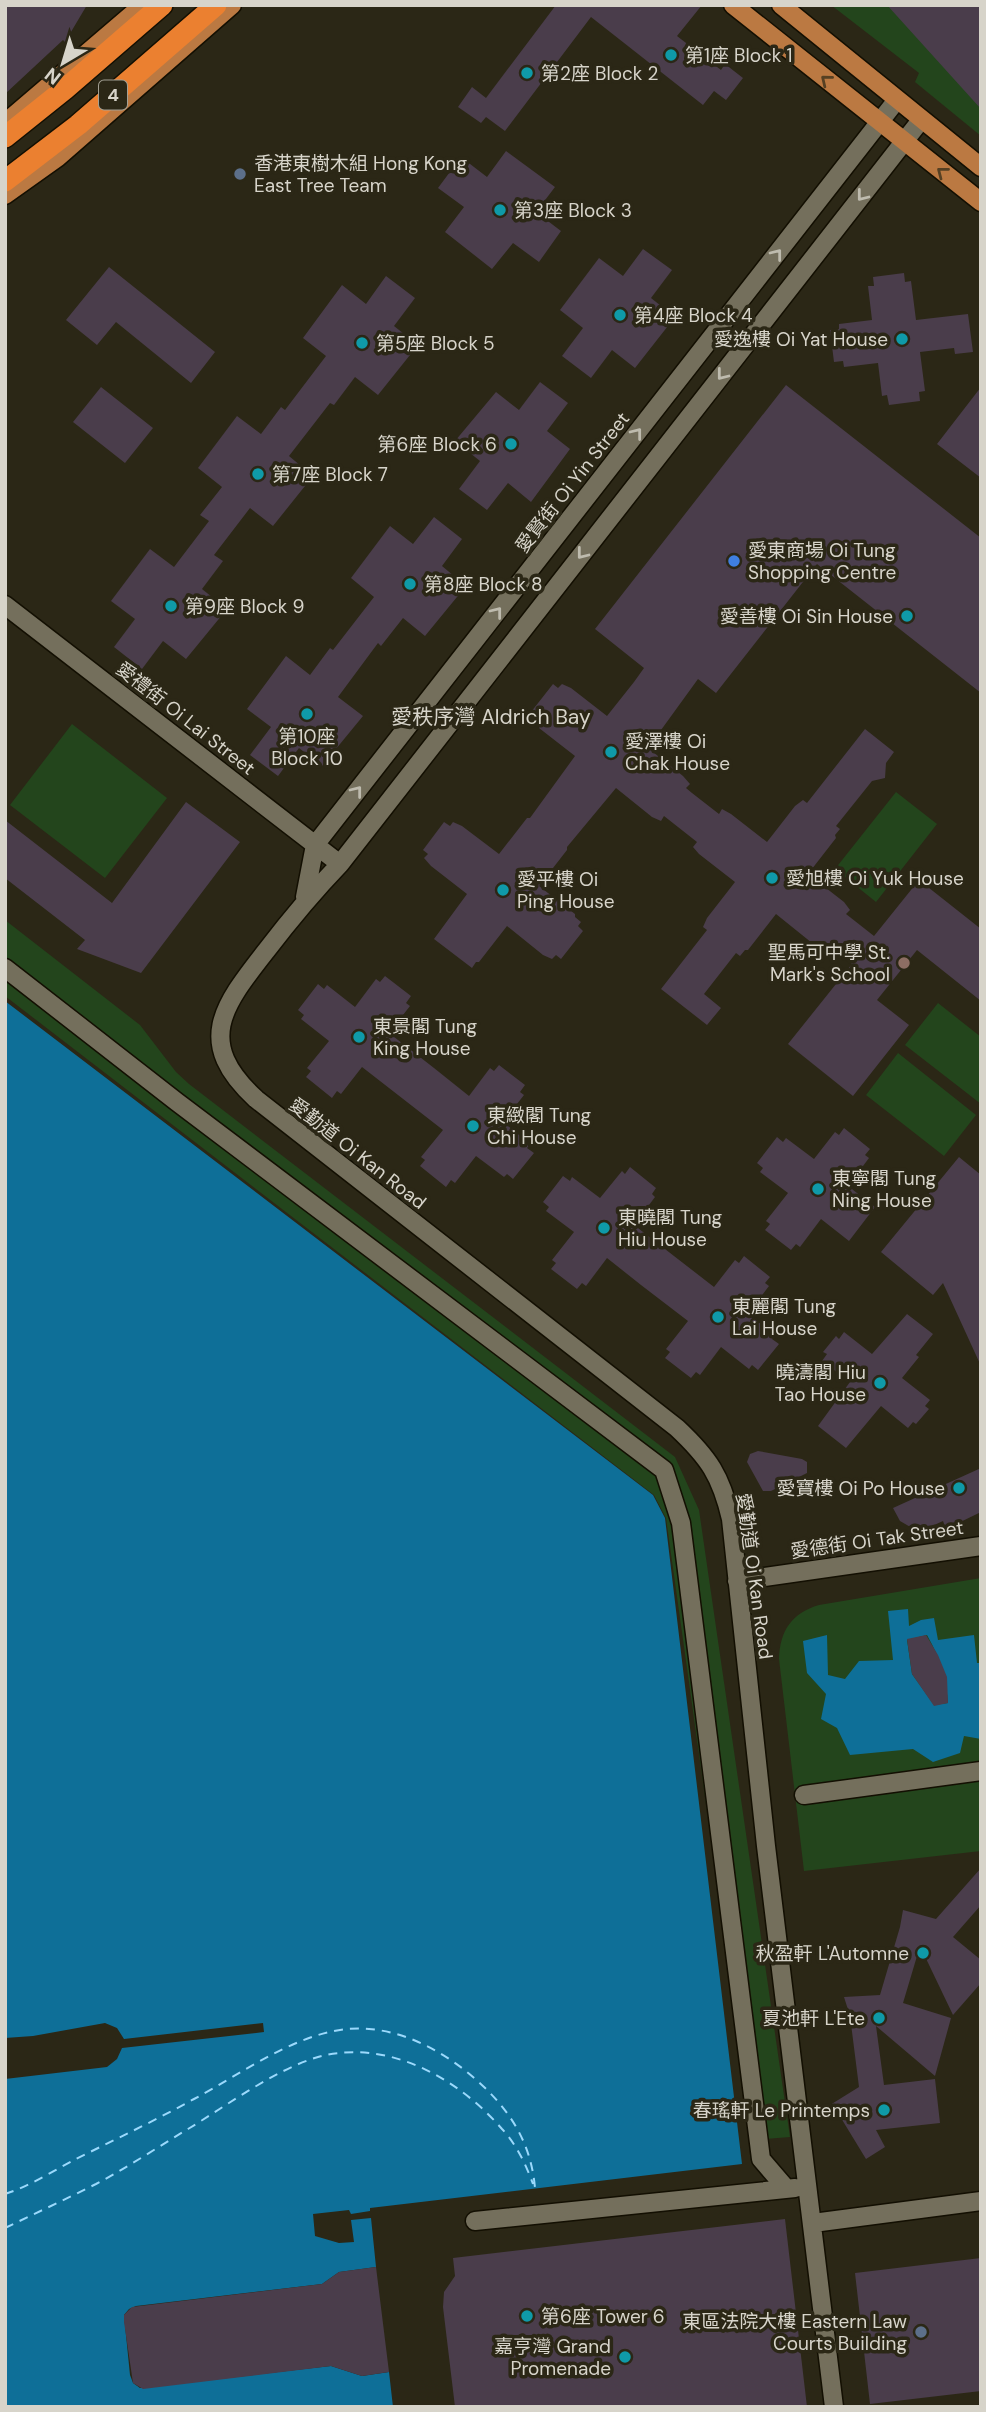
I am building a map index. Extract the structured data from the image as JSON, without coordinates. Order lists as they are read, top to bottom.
{
  "streets": {
    "highway": ["4"],
    "street": [
      "愛賢街 Oi Yin Street",
      "愛禮街 Oi Lai Street",
      "愛勤道 Oi Kan Road",
      "愛德街 Oi Tak Street"
    ]
  },
  "crossings": [
    ["愛賢街 Oi Yin Street", "愛禮街 Oi Lai Street"],
    ["愛勤道 Oi Kan Road", "愛德街 Oi Tak Street"]
  ],
  "districts": ["愛秩序灣 Aldrich Bay"],
  "places": [
    "第1座 Block 1",
    "第2座 Block 2",
    "香港東樹木組 Hong Kong East Tree Team",
    "第3座 Block 3",
    "第4座 Block 4",
    "愛逸樓 Oi Yat House",
    "第5座 Block 5",
    "第6座 Block 6",
    "第7座 Block 7",
    "愛東商場 Oi Tung Shopping Centre",
    "第8座 Block 8",
    "第9座 Block 9",
    "愛善樓 Oi Sin House",
    "第10座 Block 10",
    "愛澤樓 Oi Chak House",
    "愛旭樓 Oi Yuk House",
    "愛平樓 Oi Ping House",
    "聖馬可中學 St. Mark's School",
    "東景閣 Tung King House",
    "東緻閣 Tung Chi House",
    "東寧閣 Tung Ning House",
    "東曉閣 Tung Hiu House",
    "東麗閣 Tung Lai House",
    "曉濤閣 Hiu Tao House",
    "愛寶樓 Oi Po House",
    "秋盈軒 L'Automne",
    "夏池軒 L'Ete",
    "春瑤軒 Le Printemps",
    "第6座 Tower 6",
    "東區法院大樓 Eastern Law Courts Building",
    "嘉亨灣 Grand Promenade"
  ],
  "north": "bottom left"
}
